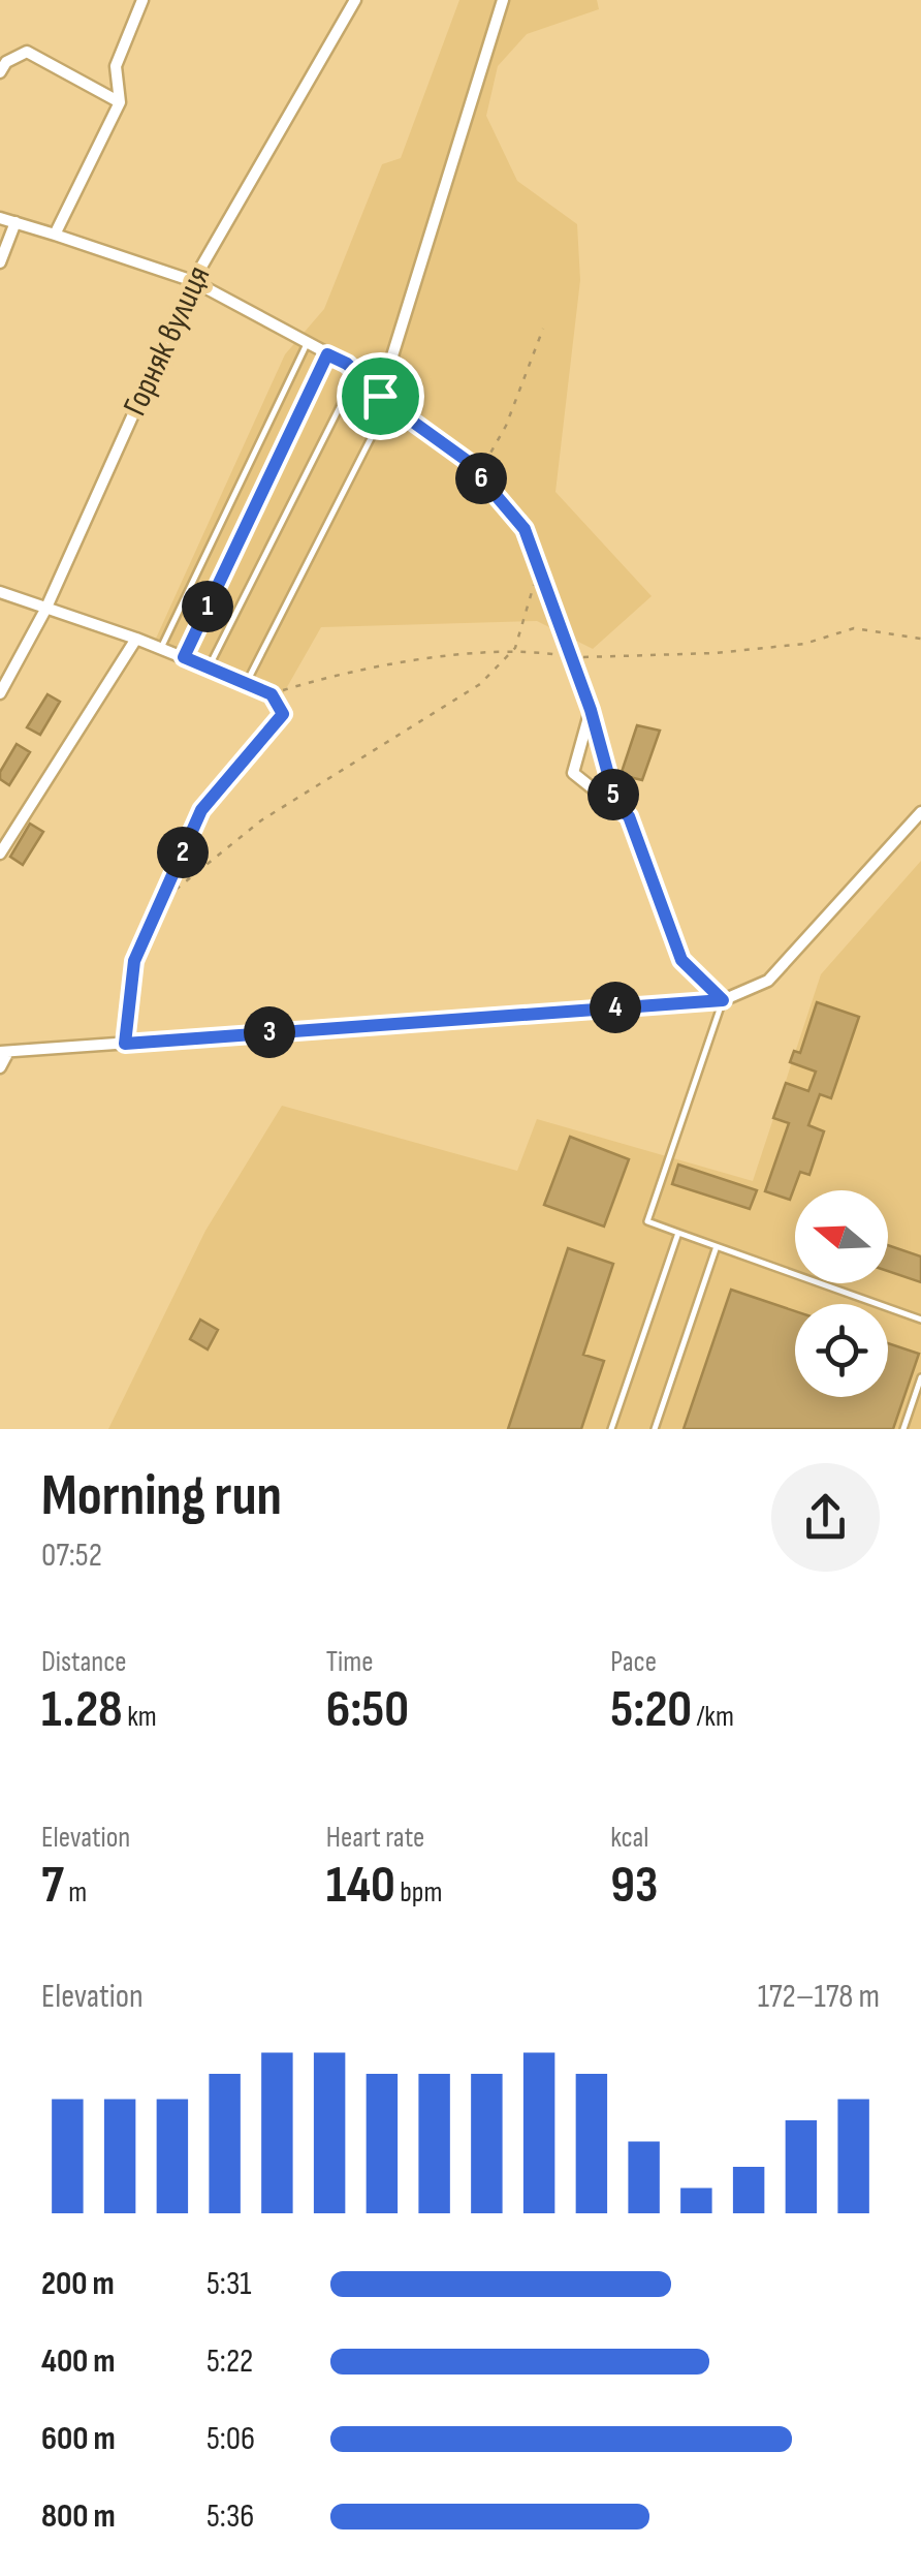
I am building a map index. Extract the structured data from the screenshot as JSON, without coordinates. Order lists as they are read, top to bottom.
{
  "streets": {
    "street": ["Горняк вулиця"]
  },
  "north": "left",
  "page": {
    "pins": [
      "6",
      "1",
      "5",
      "2",
      "4",
      "3"
    ],
    "heading": ["Morning run", "07:52"],
    "stats": [
      ["Distance", "1.28 km"],
      ["Time", "6:50"],
      ["Pace", "5:20 /km"],
      ["Elevation", "7 m"],
      ["Heart rate", "140 bpm"],
      ["kcal", "93"]
    ],
    "chart": ["Elevation", "172–178 m"],
    "list": [
      {
        "name": "200 m",
        "note": "5:31"
      },
      {
        "name": "400 m",
        "note": "5:22"
      },
      {
        "name": "600 m",
        "note": "5:06"
      },
      {
        "name": "800 m",
        "note": "5:36"
      }
    ]
  }
}
